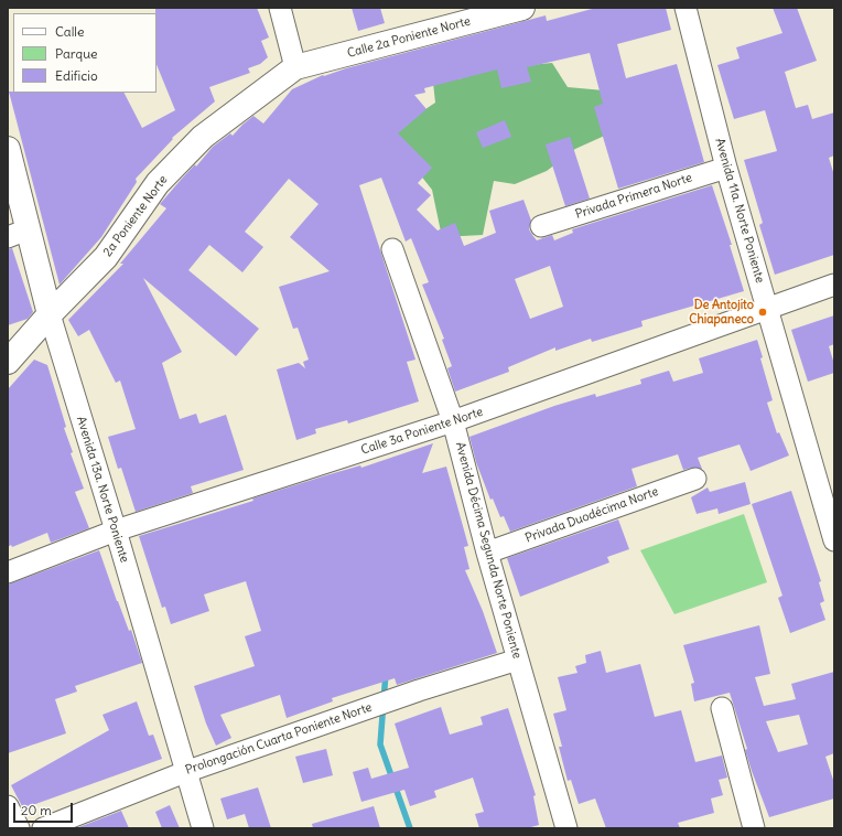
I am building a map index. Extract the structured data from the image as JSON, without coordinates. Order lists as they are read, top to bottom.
{
  "streets": {
    "street": [
      "Calle 2a Poniente Norte",
      "Privada Primera Norte",
      "Avenida 11a. Norte Poniente",
      "2a Poniente Norte",
      "Calle 3a Poniente Norte",
      "Avenida 13a. Norte Poniente",
      "Privada Duodécima Norte",
      "Avenida Décima Segunda Norte Poniente",
      "Prolongación Cuarta Poniente Norte"
    ]
  },
  "crossings": [
    ["Calle 2a Poniente Norte", "2a Poniente Norte"],
    ["Privada Primera Norte", "Avenida 11a. Norte Poniente"],
    ["Avenida 11a. Norte Poniente", "Calle 3a Poniente Norte"],
    ["2a Poniente Norte", "Avenida 13a. Norte Poniente"],
    ["Calle 3a Poniente Norte", "Avenida 13a. Norte Poniente"],
    ["Calle 3a Poniente Norte", "Avenida Décima Segunda Norte Poniente"],
    ["Avenida 13a. Norte Poniente", "Prolongación Cuarta Poniente Norte"],
    ["Privada Duodécima Norte", "Avenida Décima Segunda Norte Poniente"],
    ["Avenida Décima Segunda Norte Poniente", "Prolongación Cuarta Poniente Norte"]
  ],
  "places": ["De Antojito Chiapaneco"],
  "legend": ["Calle", "Parque", "Edificio"],
  "scale_bar": "20 m"
}
